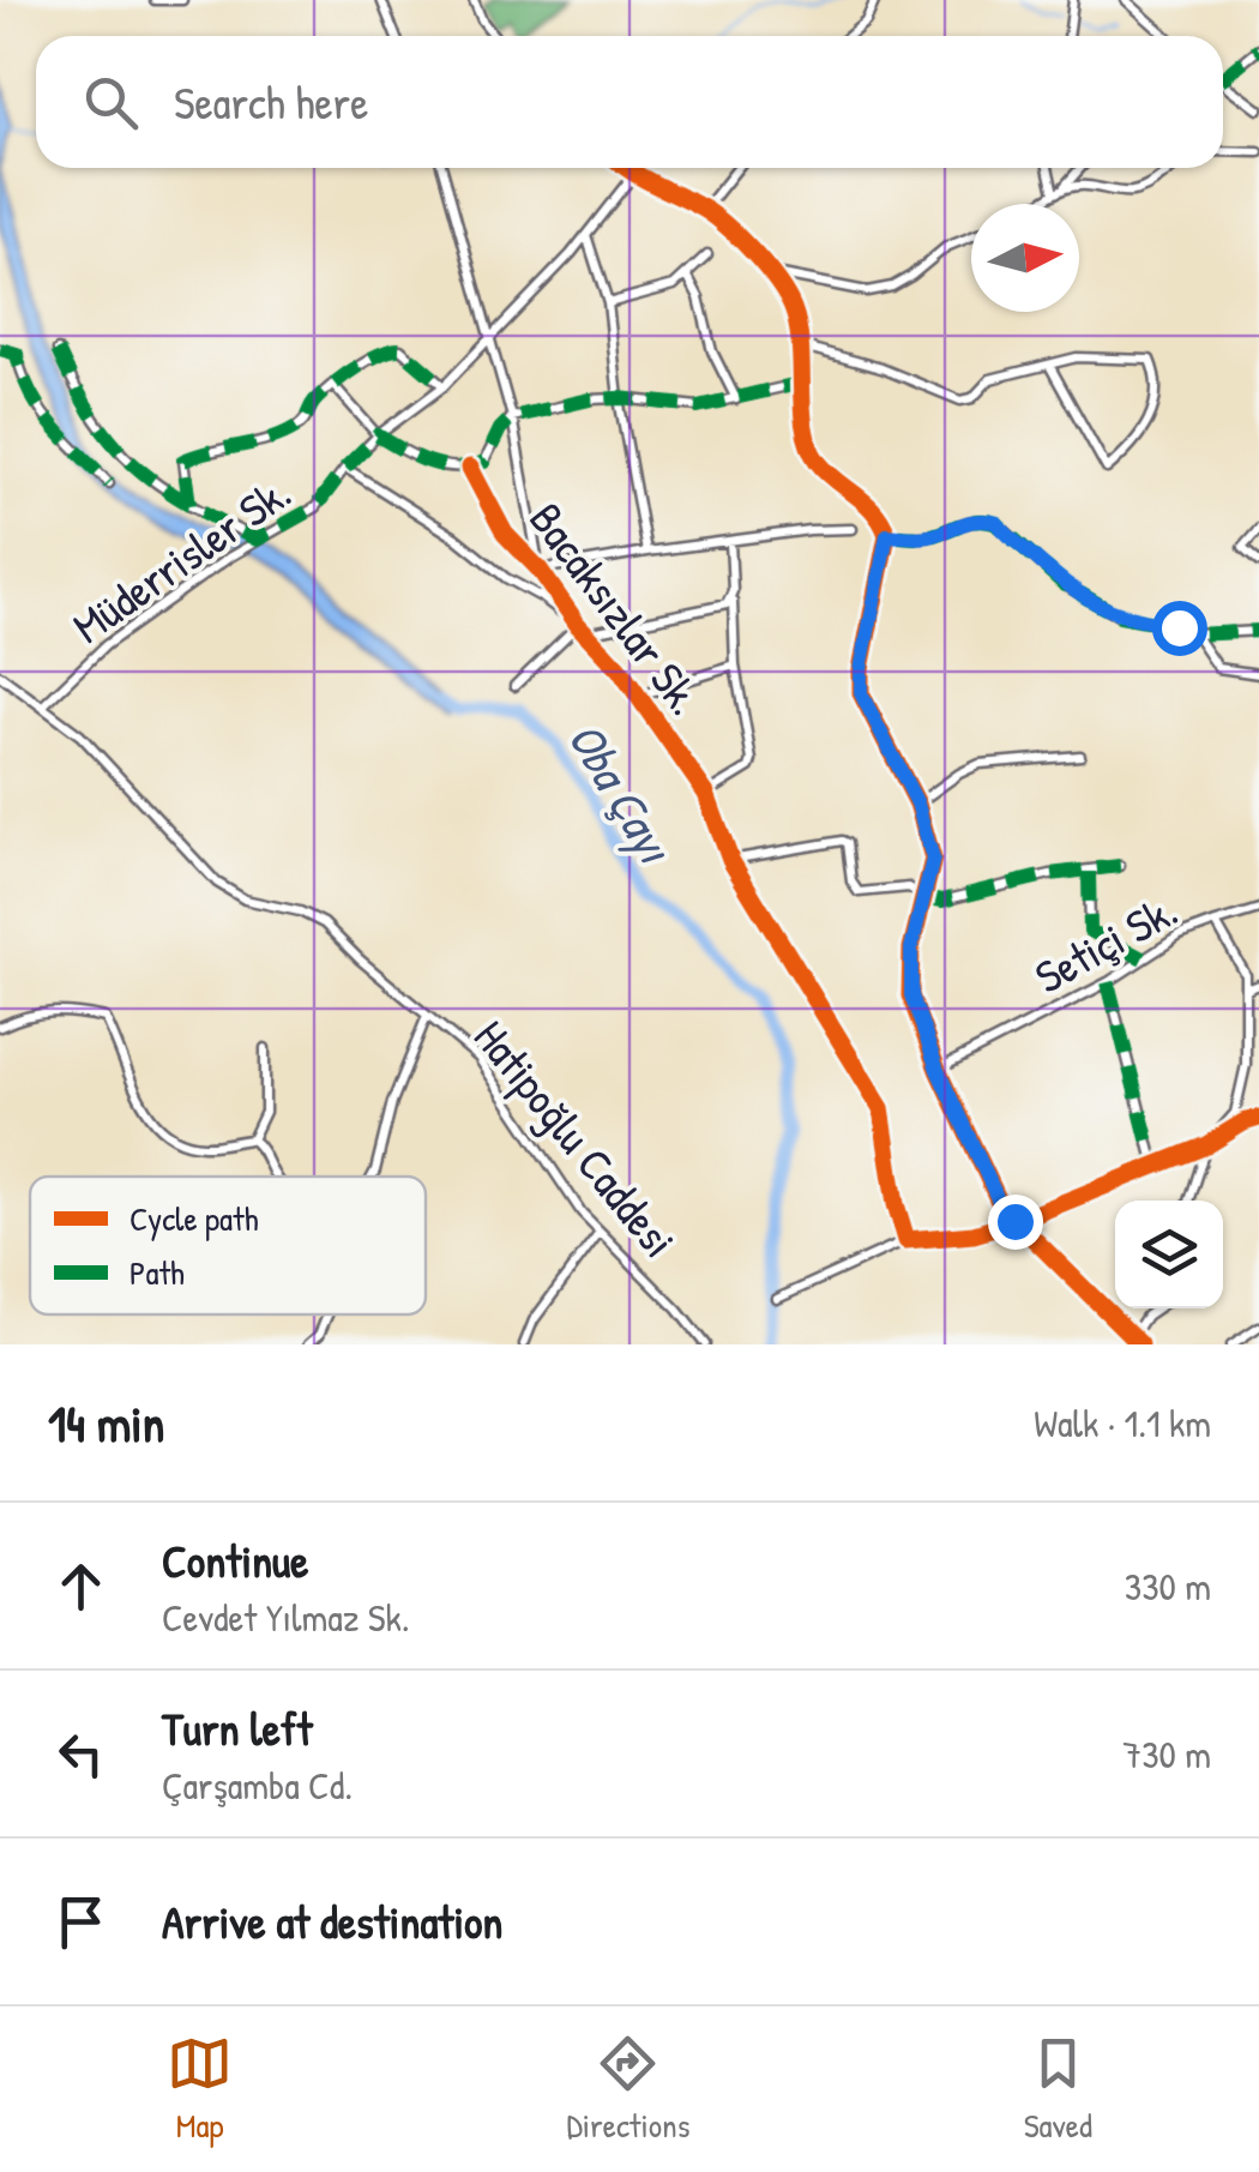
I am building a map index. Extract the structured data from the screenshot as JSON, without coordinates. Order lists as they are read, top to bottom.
{
  "streets": {
    "street": [
      "Müderrisler Sk.",
      "Bacaksızlar Sk.",
      "Setiçi Sk.",
      "Hatipoğlu Caddesi"
    ]
  },
  "crossings": [
    ["Müderrisler Sk.", "Hatipoğlu Caddesi"]
  ],
  "water": ["Oba Çayı"],
  "legend": ["Cycle path", "Path"],
  "north": "right",
  "page": {
    "search": "Search here",
    "heading": ["14 min", "Walk · 1.1 km"],
    "list": [
      ["Continue", "Cevdet Yılmaz Sk.", "330 m"],
      ["Turn left", "Çarşamba Cd.", "730 m"],
      "Arrive at destination"
    ],
    "nav": ["Map", "Directions", "Saved"]
  }
}
